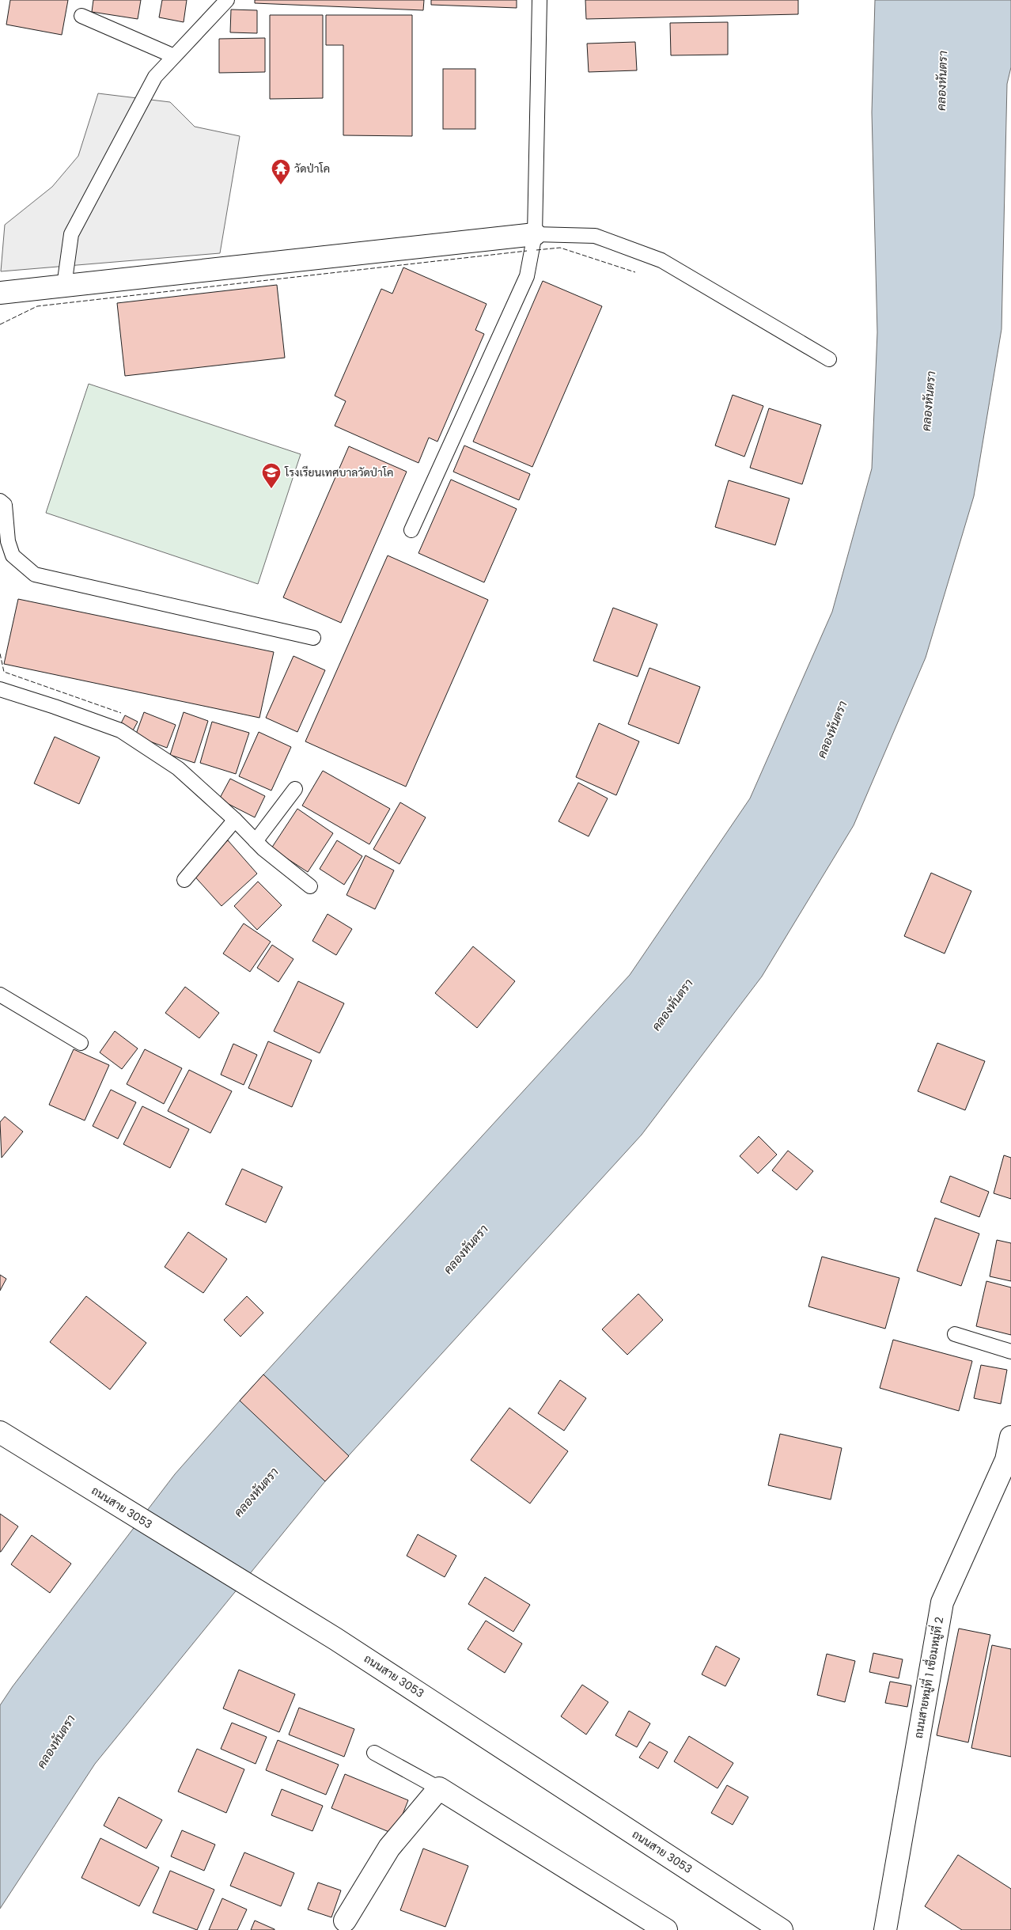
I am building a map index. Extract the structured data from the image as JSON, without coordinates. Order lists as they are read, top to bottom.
{
  "streets": {
    "street": ["ถนนสาย 3053", "ถนนสายหมู่ที่ 1 เชื่อมหมู่ที่ 2"]
  },
  "water": ["คลองหันตรา"],
  "places": {
    "temple": ["วัดป่าโค"],
    "school or university": ["โรงเรียนเทศบาลวัดป่าโค"]
  }
}
